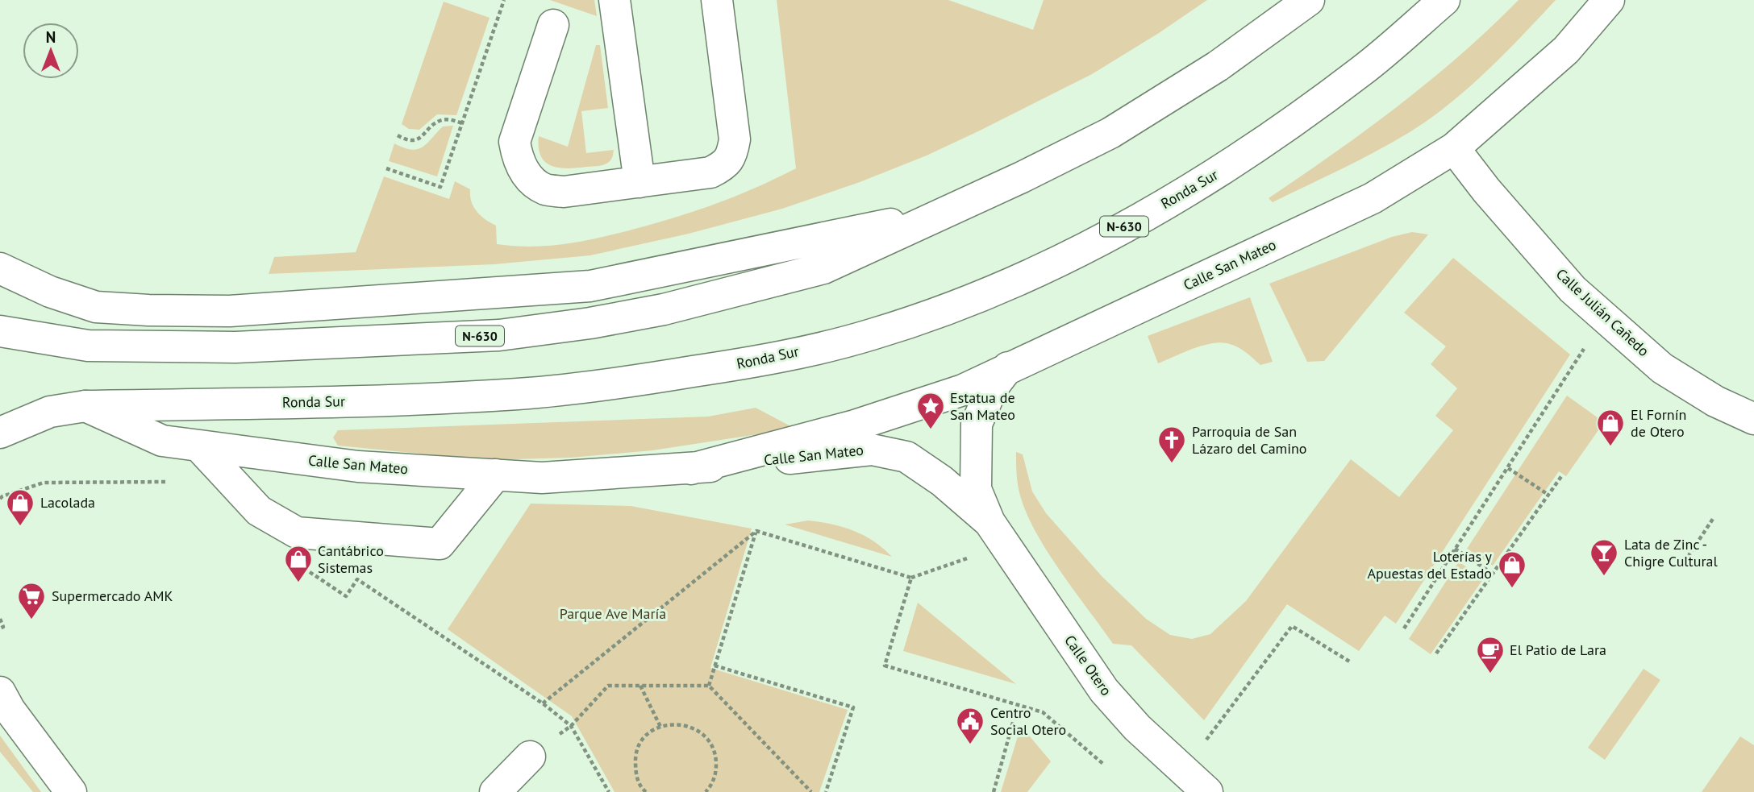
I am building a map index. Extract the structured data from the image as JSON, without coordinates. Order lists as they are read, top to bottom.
{
  "streets": {
    "main road": [
      "Ronda Sur",
      "N-630",
      "Calle San Mateo",
      "Calle Julián Cañedo",
      "Calle Otero"
    ]
  },
  "crossings": [
    ["Ronda Sur", "Calle San Mateo"],
    ["Calle San Mateo", "Calle Julián Cañedo"],
    ["Calle San Mateo", "Calle Otero"]
  ],
  "parks": ["Parque Ave María"],
  "places": {
    "place": ["Estatua de San Mateo"],
    "shop": [
      "El Fornín de Otero",
      "Lacolada",
      "Cantábrico Sistemas",
      "Loterías y Apuestas del Estado"
    ],
    "church": ["Parroquia de San Lázaro del Camino"],
    "bar": ["Lata de Zinc - Chigre Cultural"],
    "supermarket": ["Supermercado AMK"],
    "cafe": ["El Patio de Lara"],
    "public building": ["Centro Social Otero"]
  },
  "north": "top"
}
